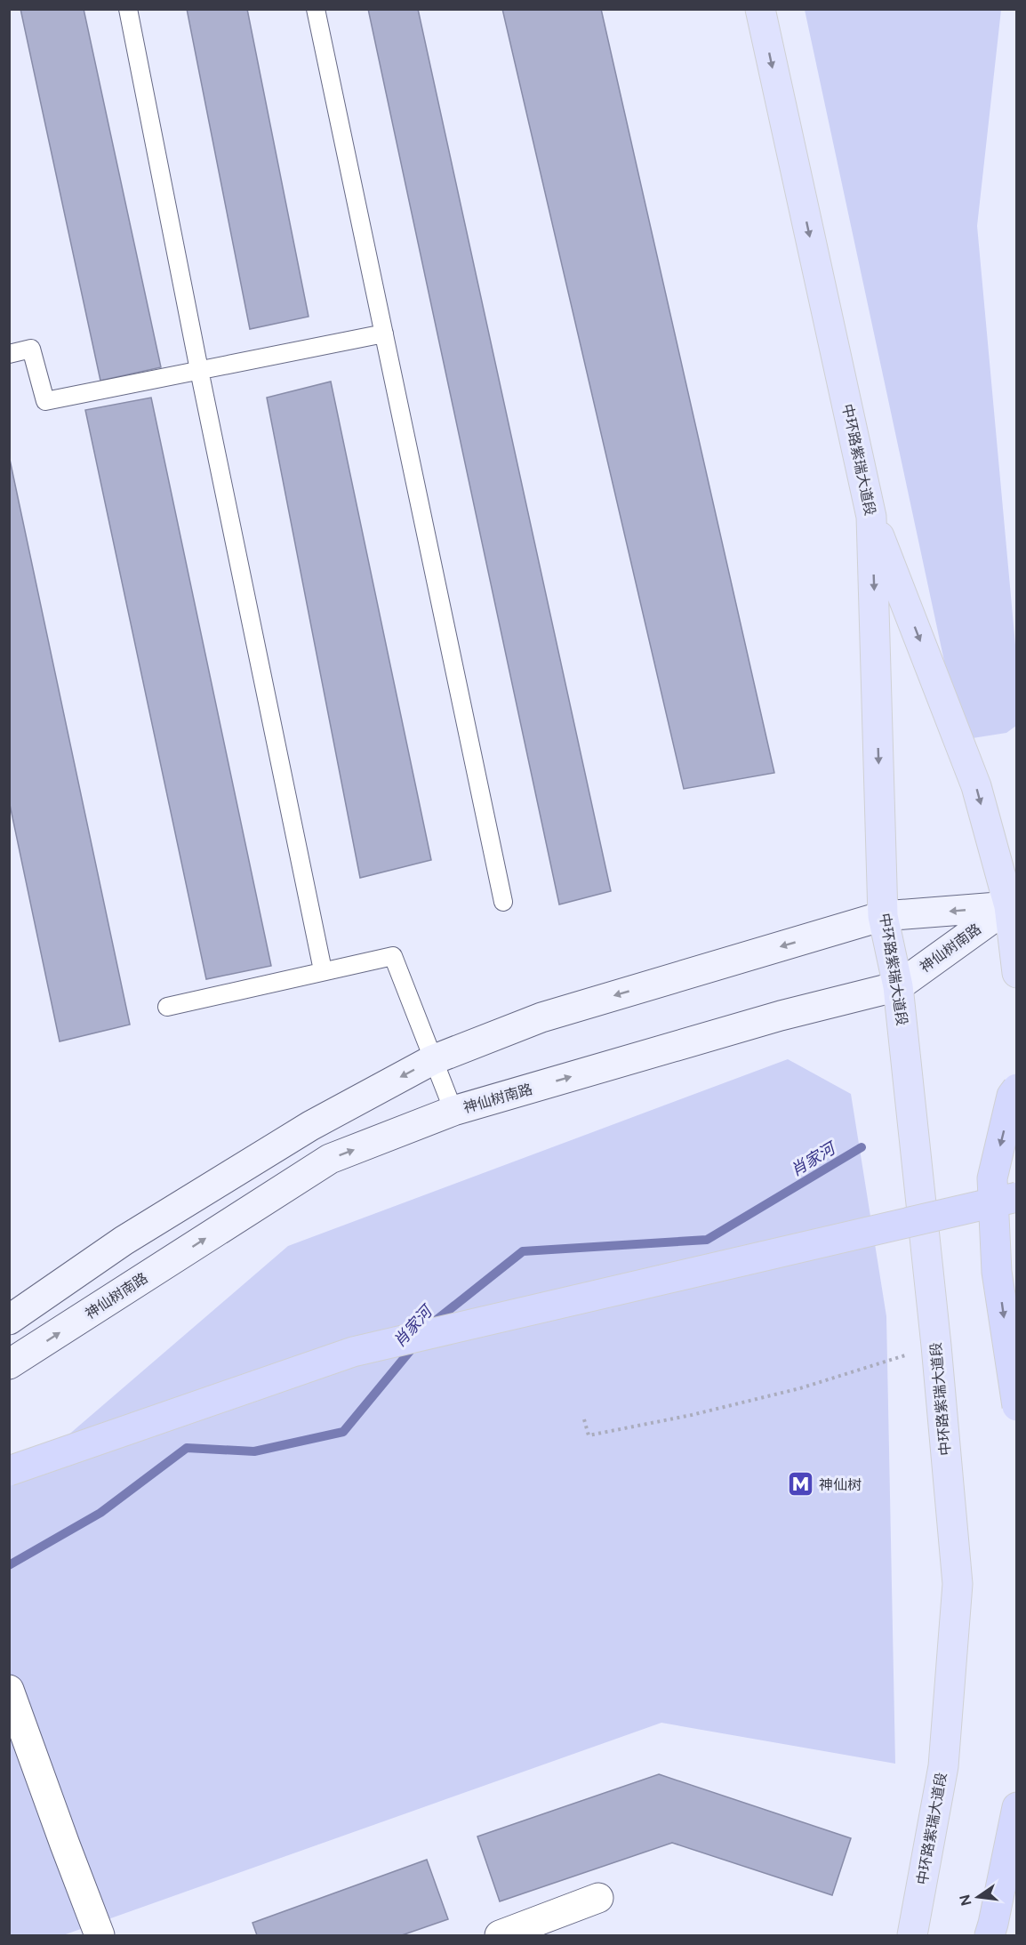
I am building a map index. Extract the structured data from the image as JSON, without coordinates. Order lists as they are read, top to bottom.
{
  "streets": {
    "main road": ["中环路紫瑞大道段", "神仙树南路"]
  },
  "crossings": [
    ["中环路紫瑞大道段", "神仙树南路"]
  ],
  "water": ["肖家河"],
  "places": {
    "metro station": ["神仙树"]
  },
  "north": "left"
}
